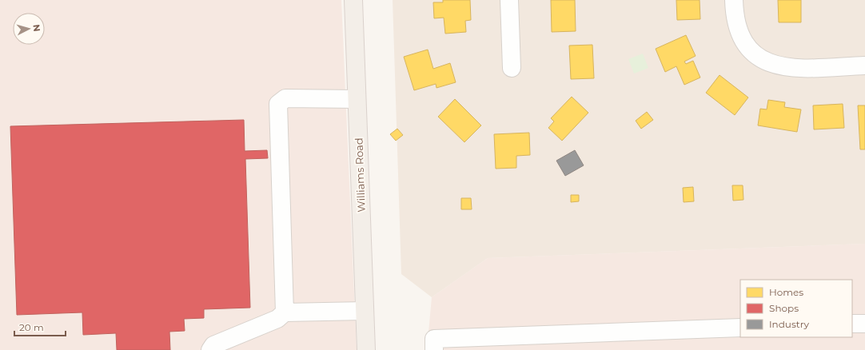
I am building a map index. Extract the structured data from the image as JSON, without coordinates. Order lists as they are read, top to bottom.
{
  "streets": {
    "main road": ["Williams Road"]
  },
  "legend": ["Homes", "Shops", "Industry"],
  "scale_bar": "20 m",
  "north": "right"
}
